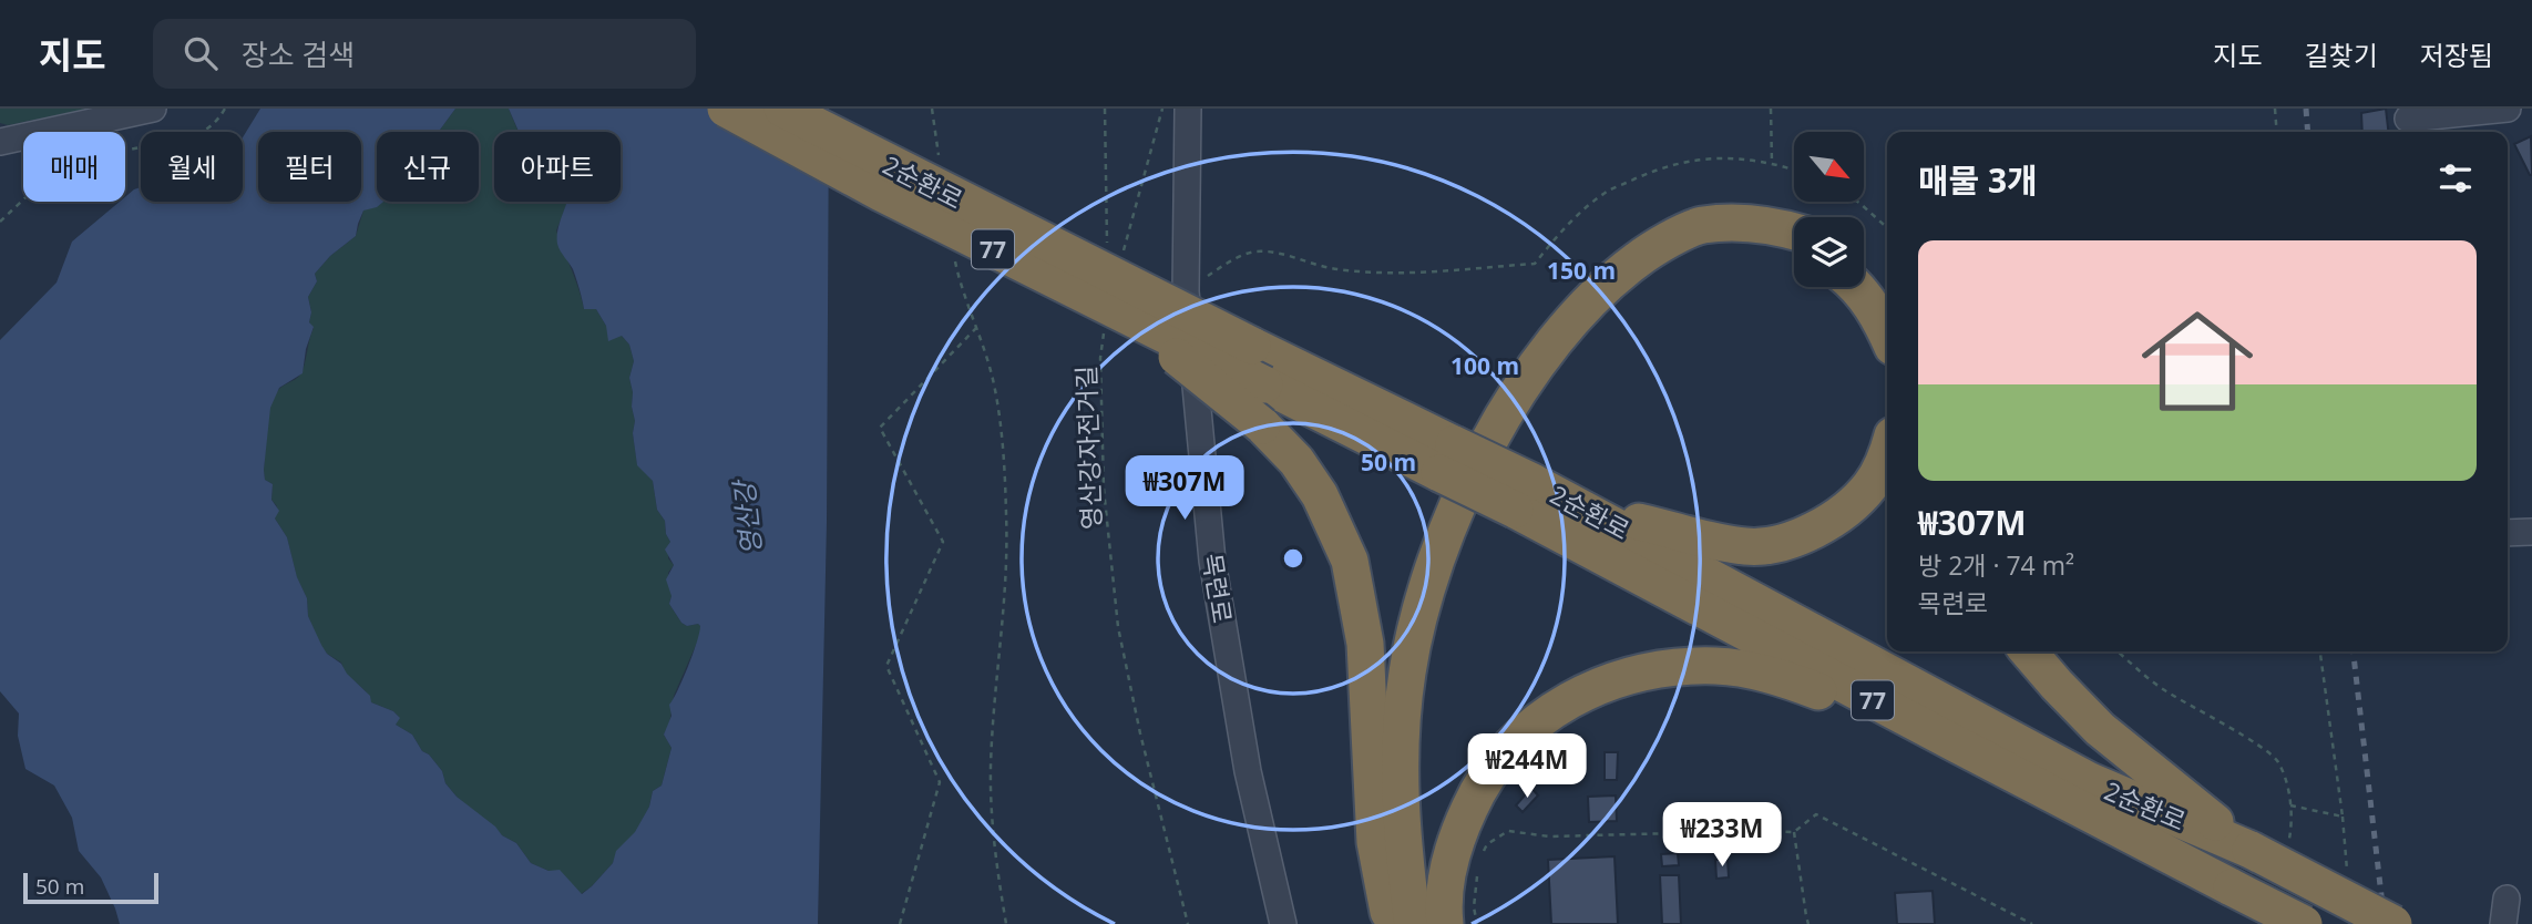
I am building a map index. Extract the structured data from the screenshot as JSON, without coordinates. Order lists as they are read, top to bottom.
{
  "streets": {
    "highway": ["2순환로", "77"],
    "street": ["목련로"],
    "path": ["영산강자전거길"]
  },
  "crossings": [
    ["2순환로", "영산강자전거길"]
  ],
  "water": ["영산강"],
  "scale_bar": "50 m",
  "north": "bottom right",
  "page": {
    "header": "지도",
    "search": "장소 검색",
    "nav": ["지도", "길찾기", "저장됨"],
    "chip": [
      "매매",
      "월세",
      "필터",
      "신규",
      "아파트"
    ],
    "heading": "매물 3개",
    "list": [
      {
        "name": "₩307M",
        "note": "방 2개 · 74 m² · 목련로"
      }
    ],
    "price": ["₩307M", "₩244M", "₩233M"],
    "scale": "50 m"
  },
  "rings": ["150 m", "100 m", "50 m"]
}
